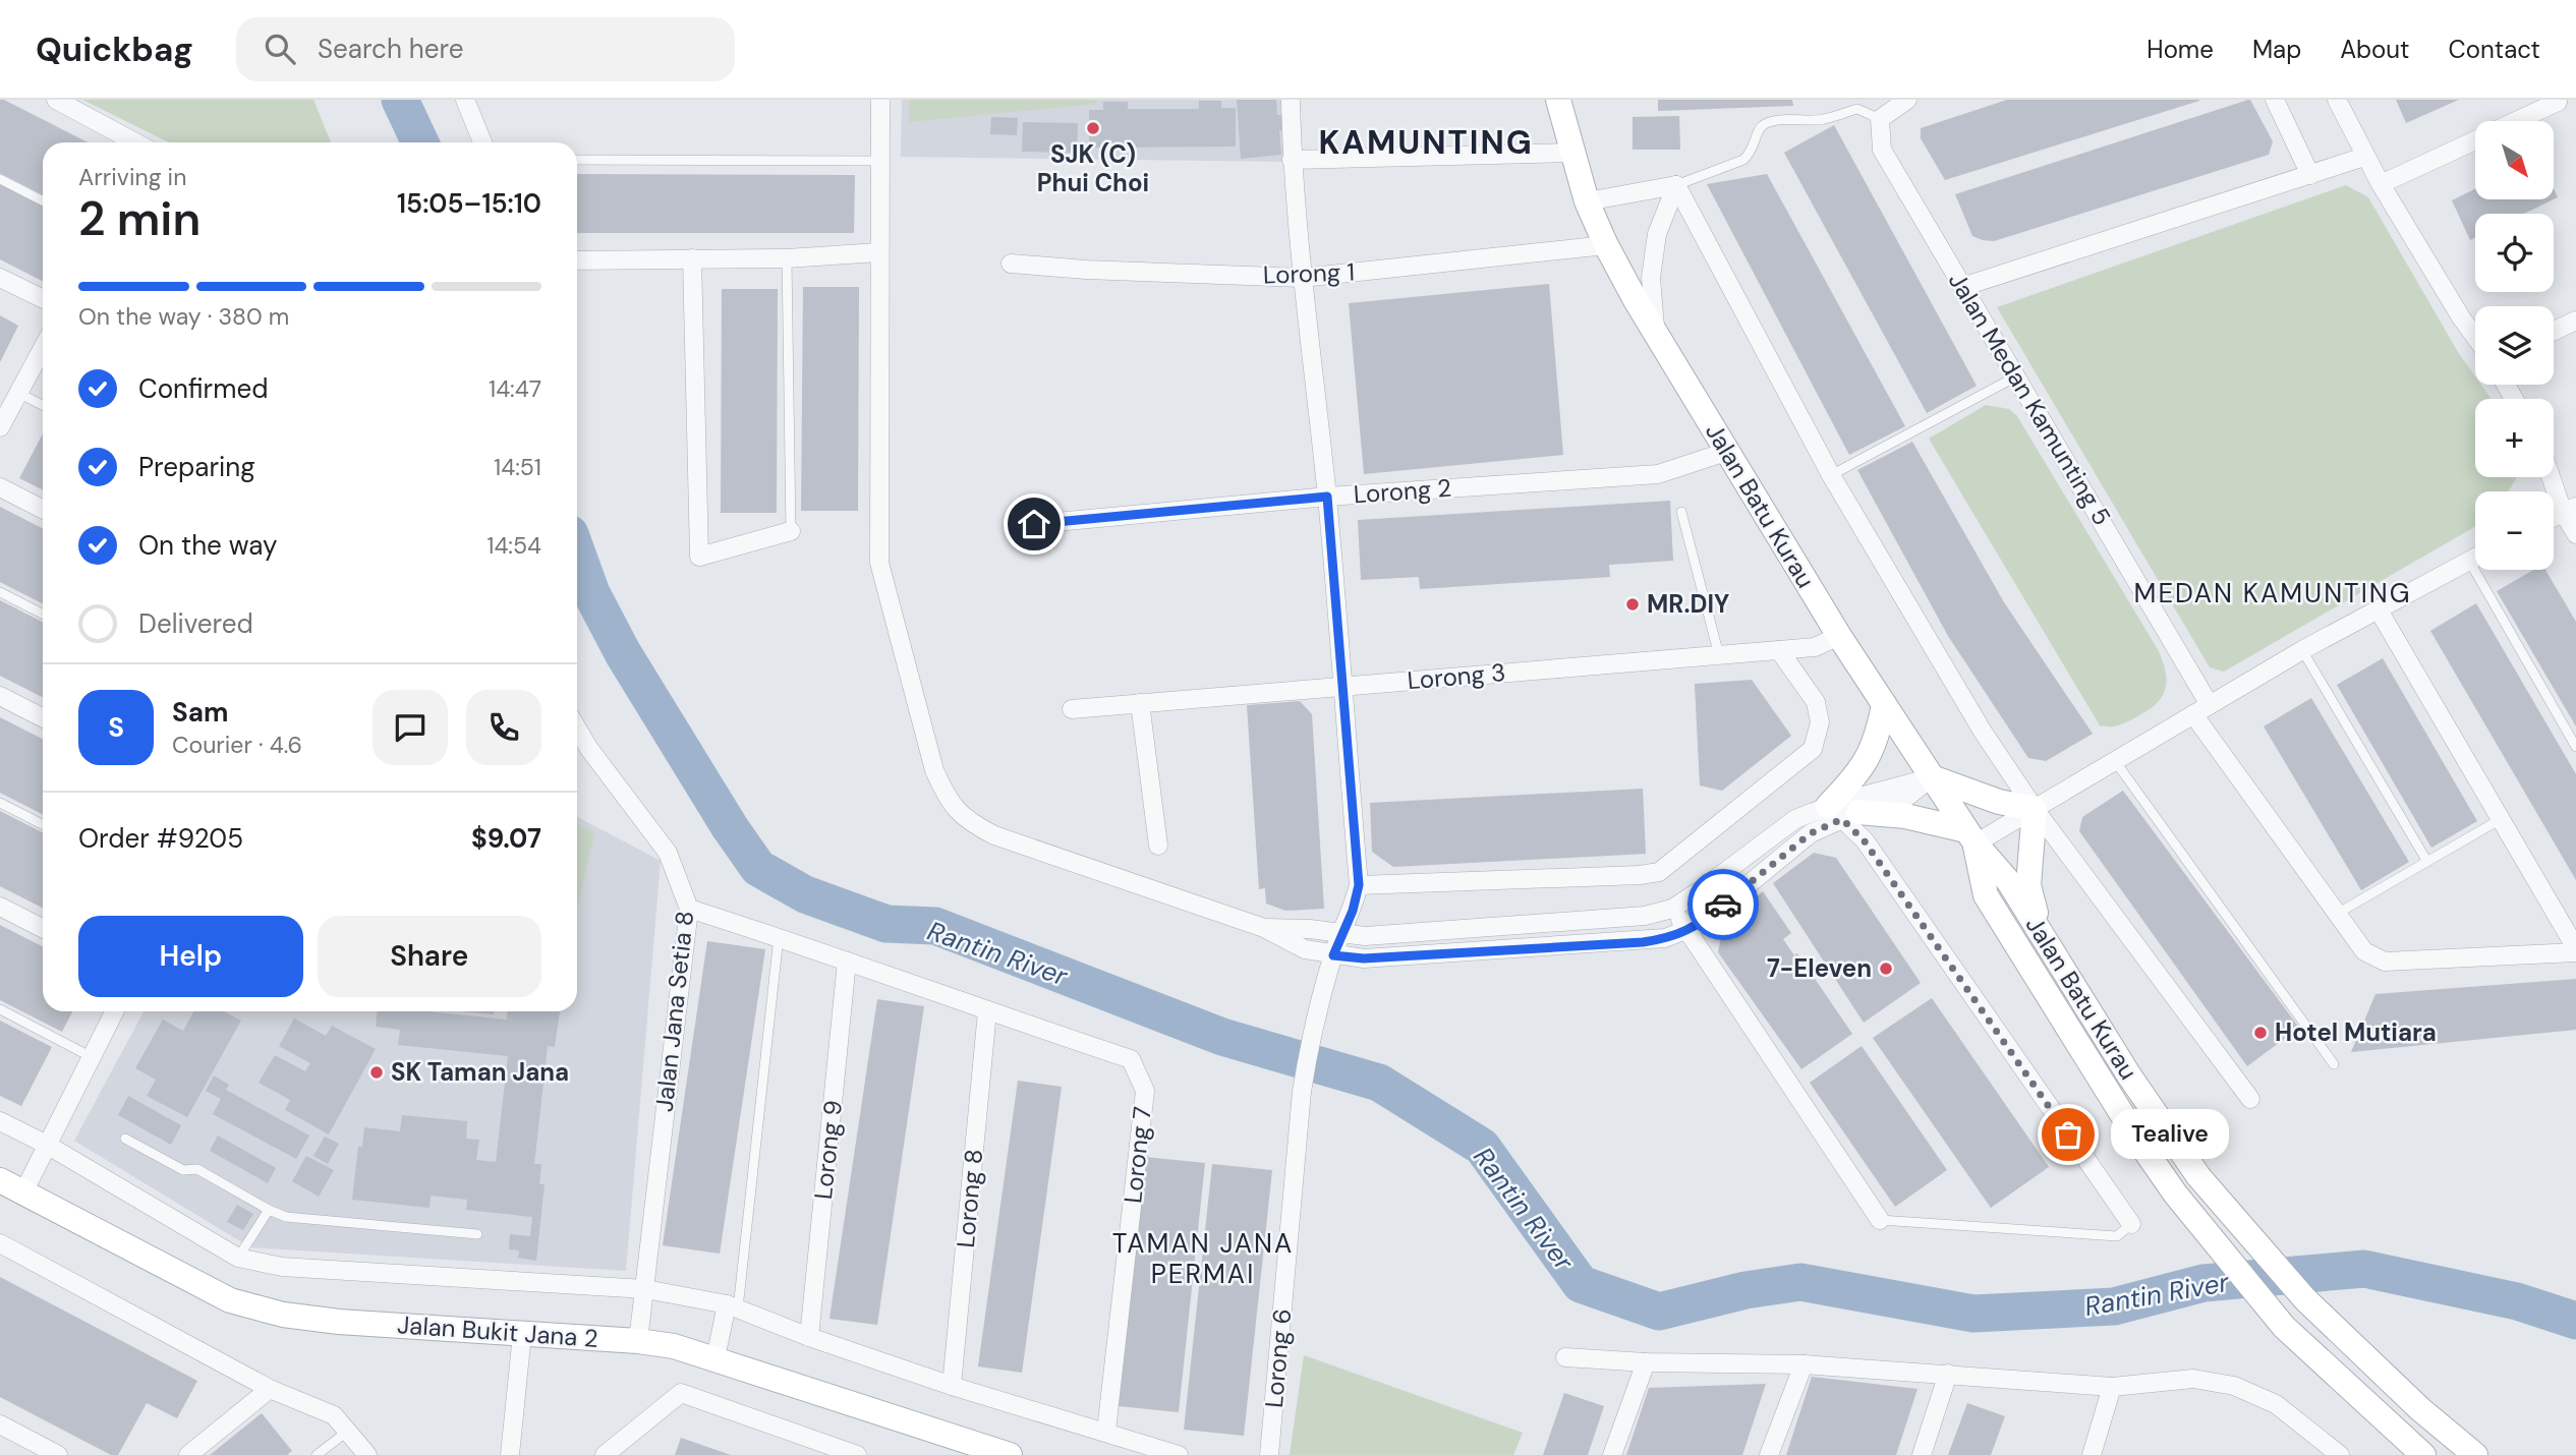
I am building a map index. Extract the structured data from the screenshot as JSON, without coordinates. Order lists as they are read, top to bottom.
{
  "streets": {
    "main road": ["Jalan Batu Kurau", "Jalan Bukit Jana 2"],
    "street": [
      "Lorong 1",
      "Jalan Medan Kamunting 5",
      "Lorong 2",
      "Lorong 3",
      "Jalan Jana Setia 8",
      "Lorong 9",
      "Lorong 7",
      "Lorong 8",
      "Lorong 6"
    ]
  },
  "crossings": [
    ["Lorong 1", "Jalan Batu Kurau"],
    ["Lorong 2", "Jalan Batu Kurau"],
    ["Jalan Batu Kurau", "Lorong 3"],
    ["Jalan Jana Setia 8", "Jalan Bukit Jana 2"],
    ["Lorong 7", "Lorong 8"]
  ],
  "districts": ["KAMUNTING", "MEDAN KAMUNTING", "TAMAN JANA PERMAI"],
  "water": ["Rantin River"],
  "places": [
    "SJK (C) Phui Choi",
    "MR.DIY",
    "7-Eleven",
    "Hotel Mutiara",
    "SK Taman Jana",
    "Tealive"
  ],
  "north": "bottom right",
  "page": {
    "header": "Quickbag",
    "search": "Search here",
    "nav": [
      "Home",
      "Map",
      "About",
      "Contact"
    ],
    "map_buttons": ["+", "−"],
    "heading": ["2 min", "Arriving in", "15:05–15:10"],
    "panel": [
      "Sam",
      "Courier · 4.6",
      "Order #9205",
      "$9.07"
    ],
    "bar": "On the way · 380 m",
    "list": [
      ["Confirmed", "14:47"],
      ["Preparing", "14:51"],
      ["On the way", "14:54"],
      "Delivered"
    ],
    "round": "S",
    "buttons": ["Help", "Share"],
    "bubble": "Tealive"
  }
}
